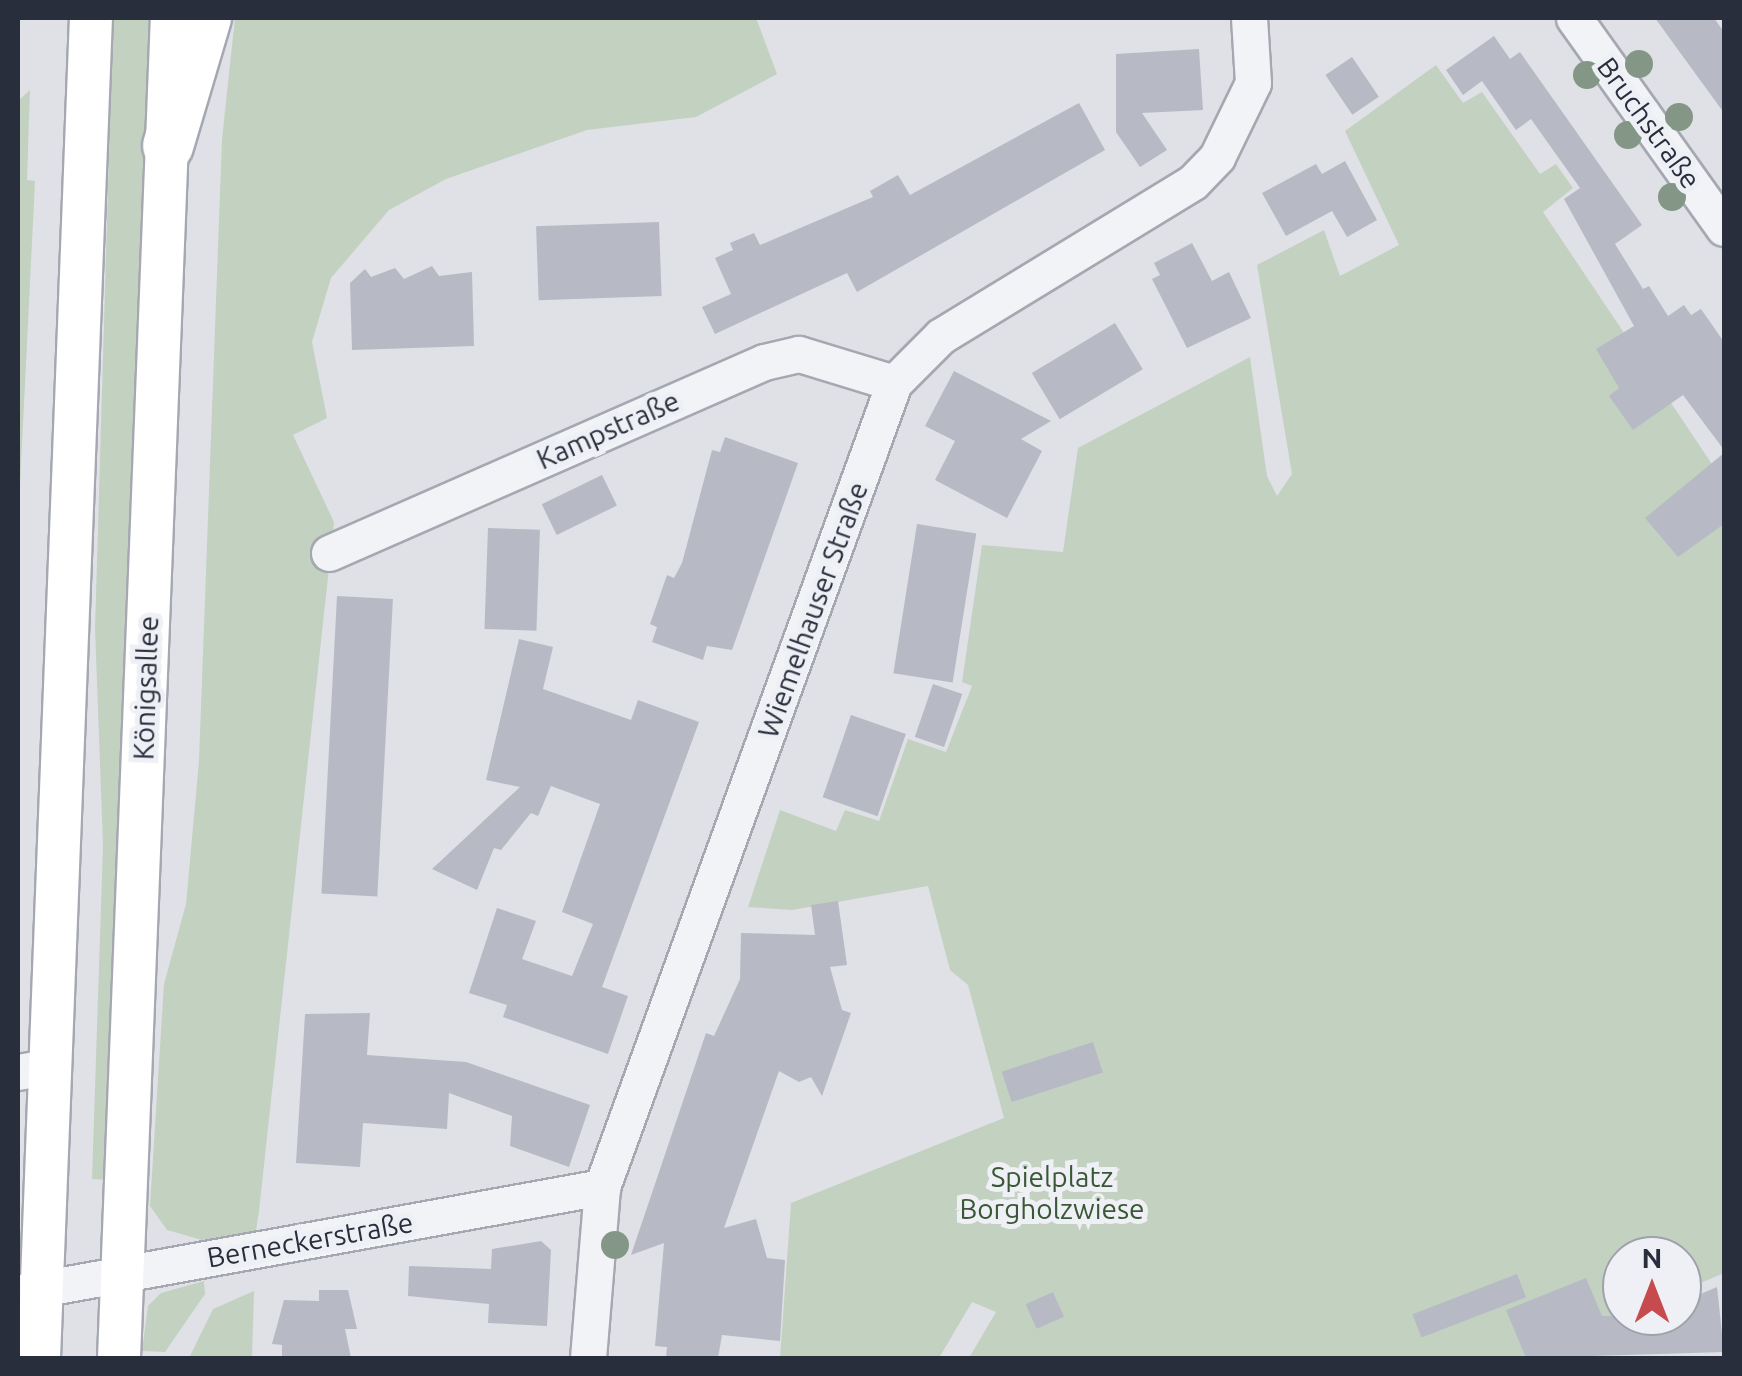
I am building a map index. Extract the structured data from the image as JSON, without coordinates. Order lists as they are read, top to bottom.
{
  "streets": {
    "main road": ["Königsallee"],
    "street": [
      "Bruchstraße",
      "Kampstraße",
      "Wiemelhauser Straße",
      "Berneckerstraße"
    ]
  },
  "crossings": [
    ["Kampstraße", "Wiemelhauser Straße"],
    ["Wiemelhauser Straße", "Berneckerstraße"],
    ["Königsallee", "Berneckerstraße"]
  ],
  "parks": ["Spielplatz Borgholzwiese"],
  "north": "top"
}
